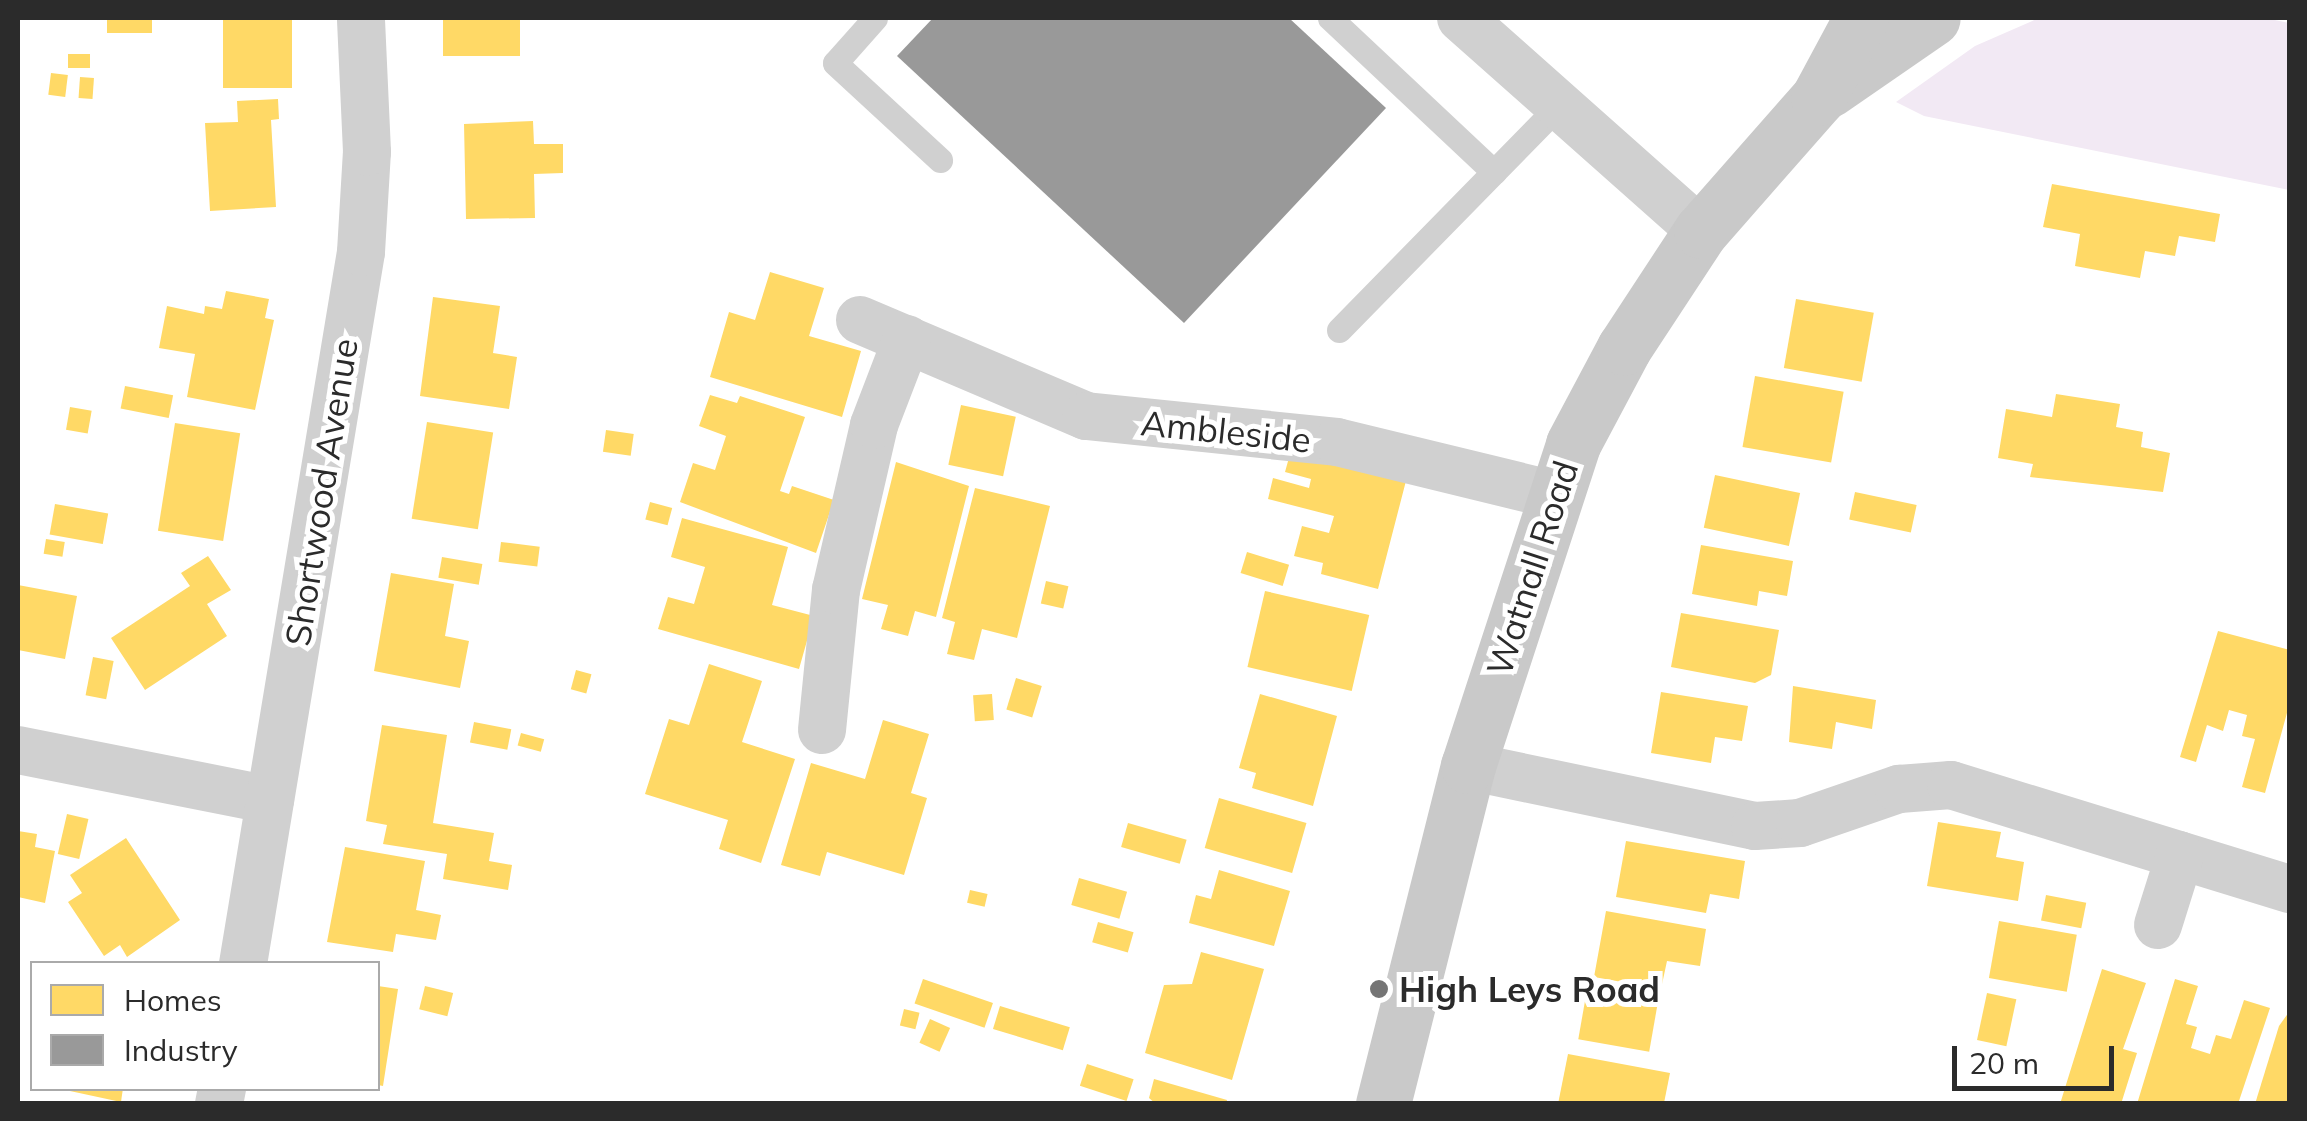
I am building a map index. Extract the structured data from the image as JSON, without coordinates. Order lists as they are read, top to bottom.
{
  "streets": {
    "main road": ["Watnall Road"],
    "street": ["Ambleside", "Shortwood Avenue"]
  },
  "crossings": [
    ["Ambleside", "Watnall Road"]
  ],
  "places": ["High Leys Road"],
  "legend": ["Homes", "Industry"],
  "scale_bar": "20 m"
}
